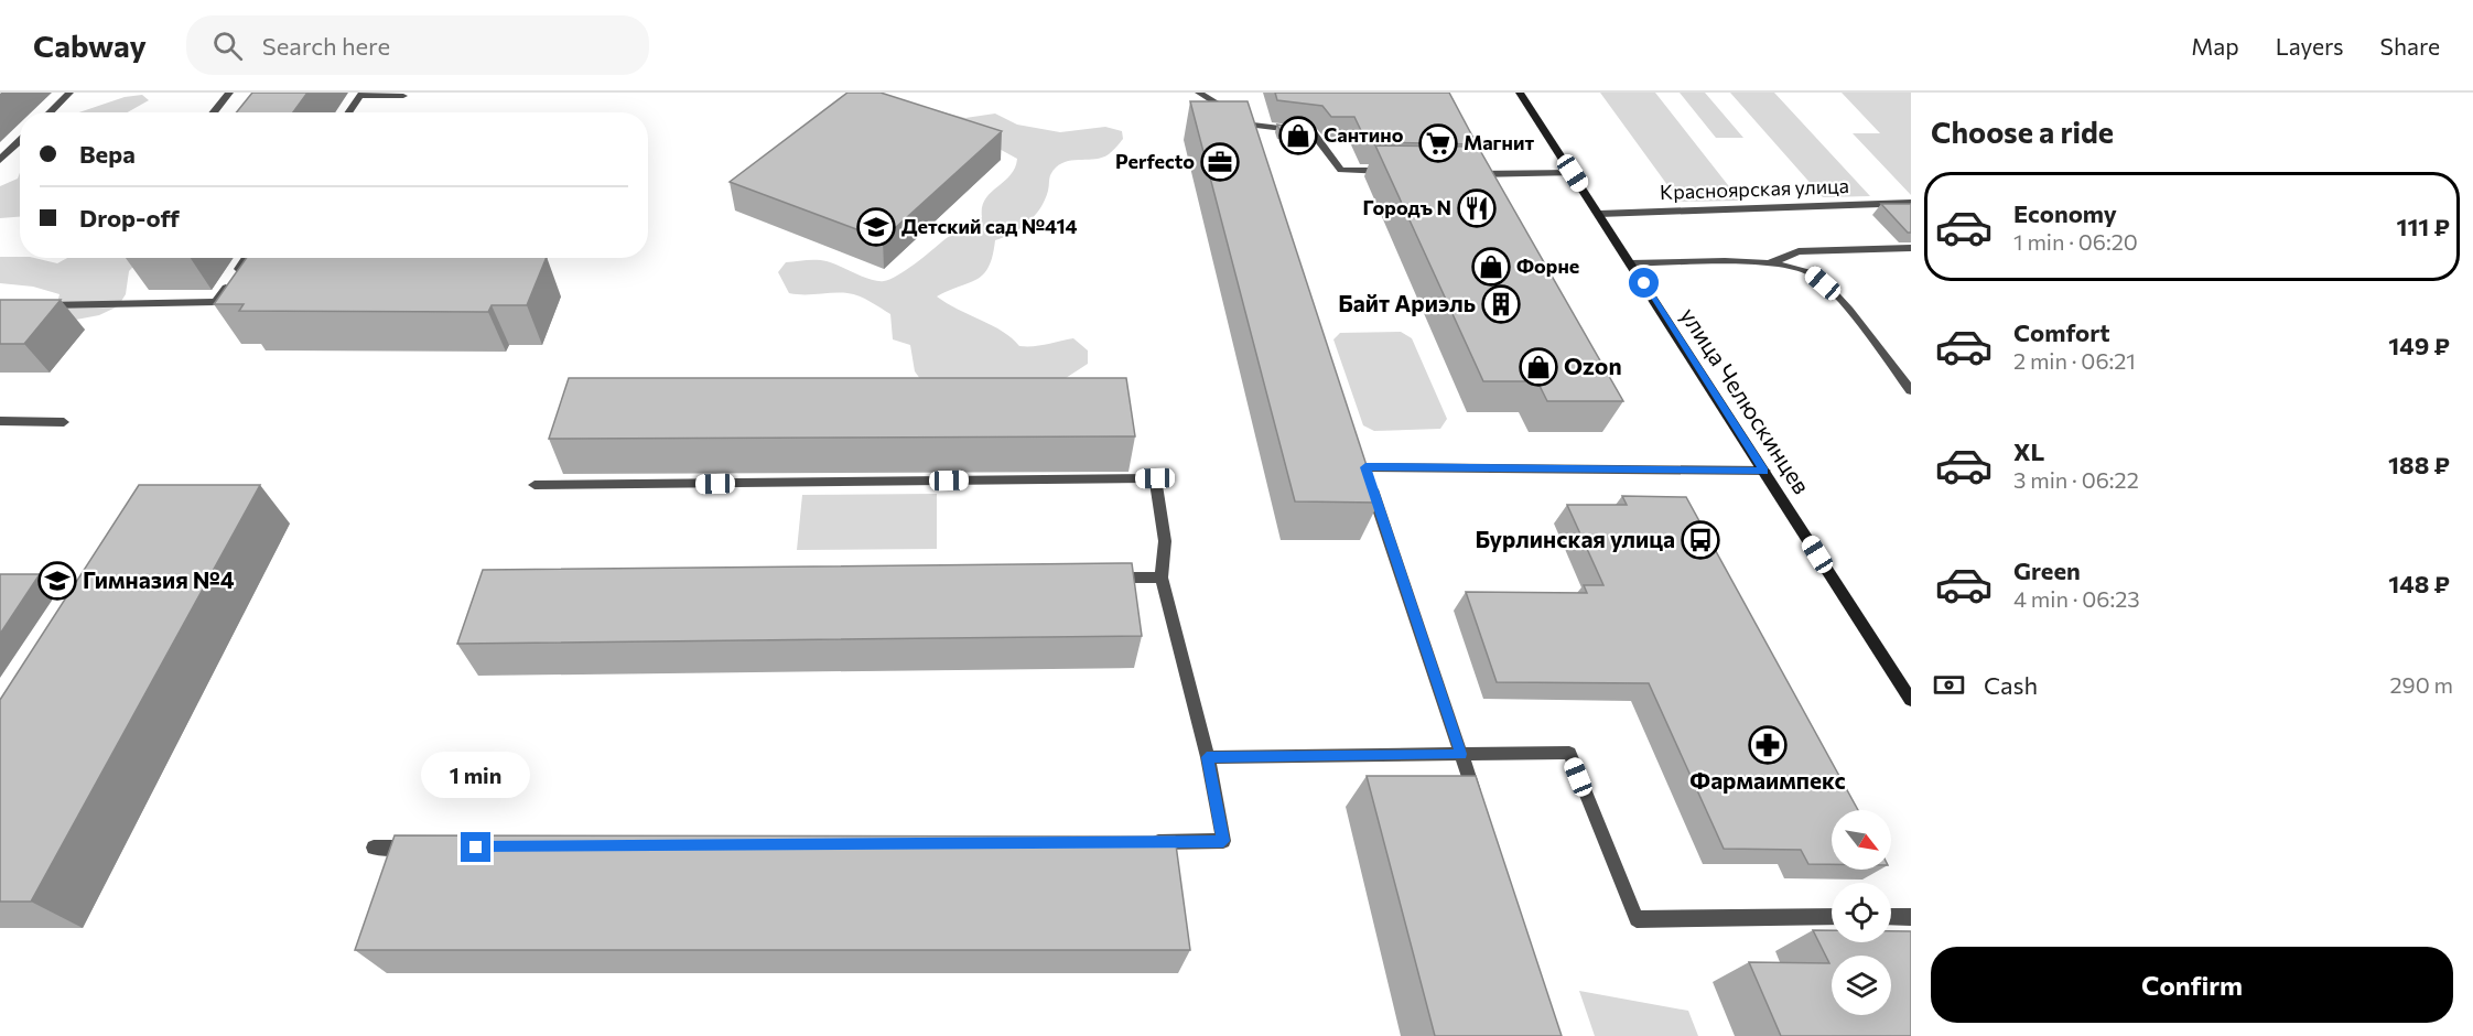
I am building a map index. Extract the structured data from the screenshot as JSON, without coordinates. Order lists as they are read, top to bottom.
{
  "streets": {
    "main road": ["улица Челюскинцев"],
    "street": ["Красноярская улица"]
  },
  "crossings": [
    ["Красноярская улица", "улица Челюскинцев"]
  ],
  "places": {
    "shop": ["Сантино", "Форне", "Ozon"],
    "supermarket": ["Магнит"],
    "office": ["Perfecto"],
    "restaurant": ["Городъ N"],
    "school or university": ["Детский сад №414", "Гимназия №4"],
    "building": ["Байт Ариэль"],
    "bus stop": ["Бурлинская улица"],
    "pharmacy": ["Фармаимпекс"]
  },
  "north": "bottom right",
  "page": {
    "header": "Cabway",
    "search": "Search here",
    "nav": ["Map", "Layers", "Share"],
    "heading": "Choose a ride",
    "banner": ["Вера", "Drop-off"],
    "list": [
      {
        "name": "Economy",
        "note": "1 min · 06:20",
        "value": "111 ₽"
      },
      {
        "name": "Comfort",
        "note": "2 min · 06:21",
        "value": "149 ₽"
      },
      {
        "name": "XL",
        "note": "3 min · 06:22",
        "value": "188 ₽"
      },
      {
        "name": "Green",
        "note": "4 min · 06:23",
        "value": "148 ₽"
      }
    ],
    "pay": ["Cash", "290 m"],
    "bubble": "1 min",
    "buttons": "Confirm"
  }
}
